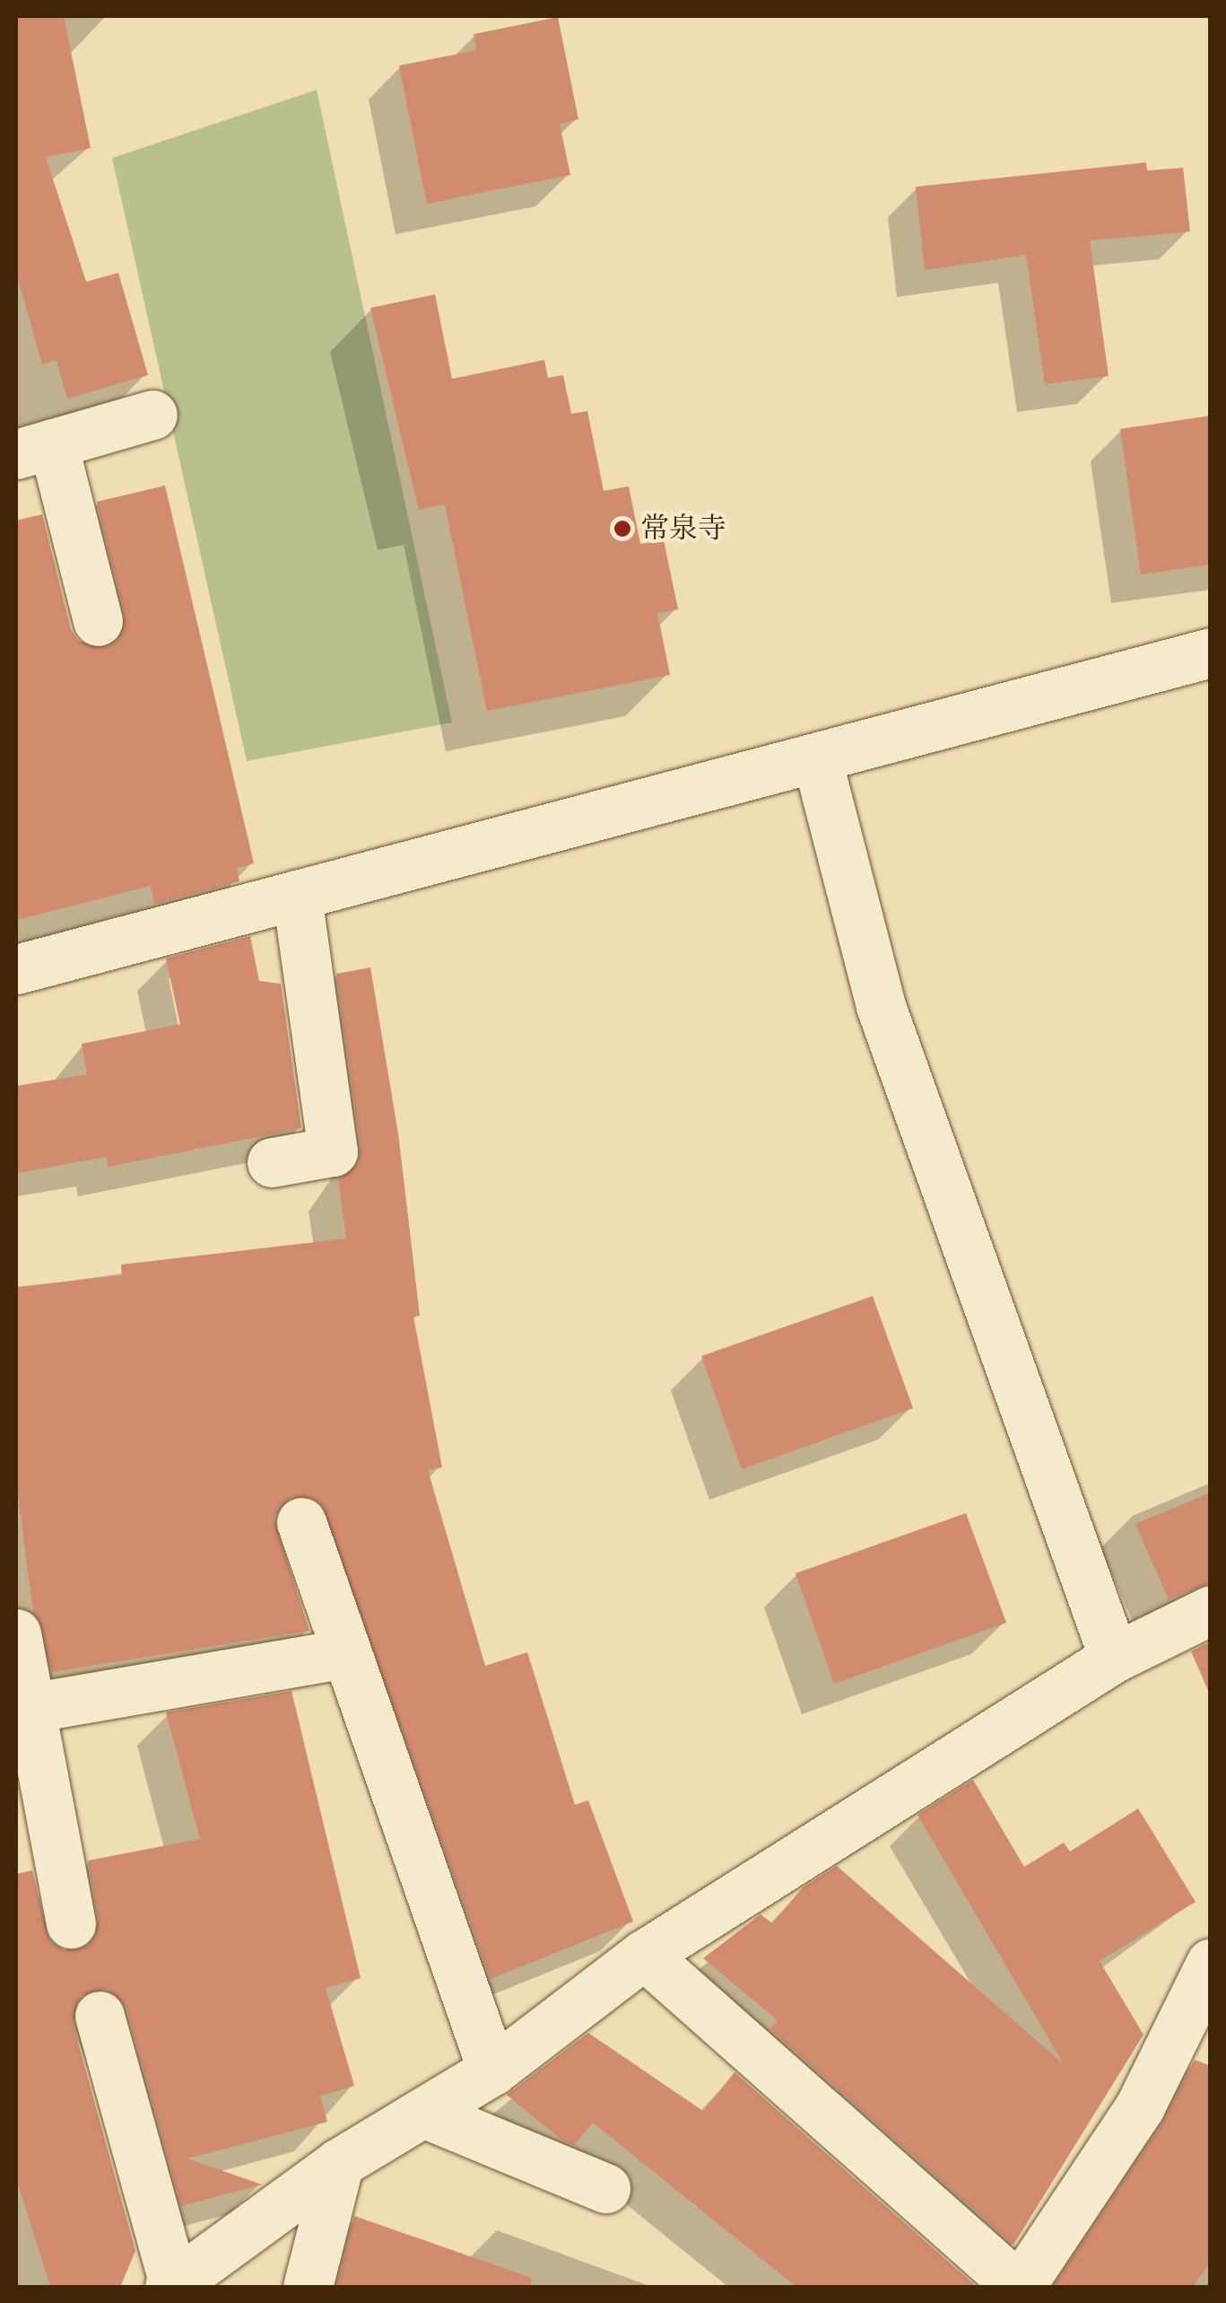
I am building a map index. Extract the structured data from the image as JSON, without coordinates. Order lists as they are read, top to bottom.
{
  "places": ["常泉寺"]
}
